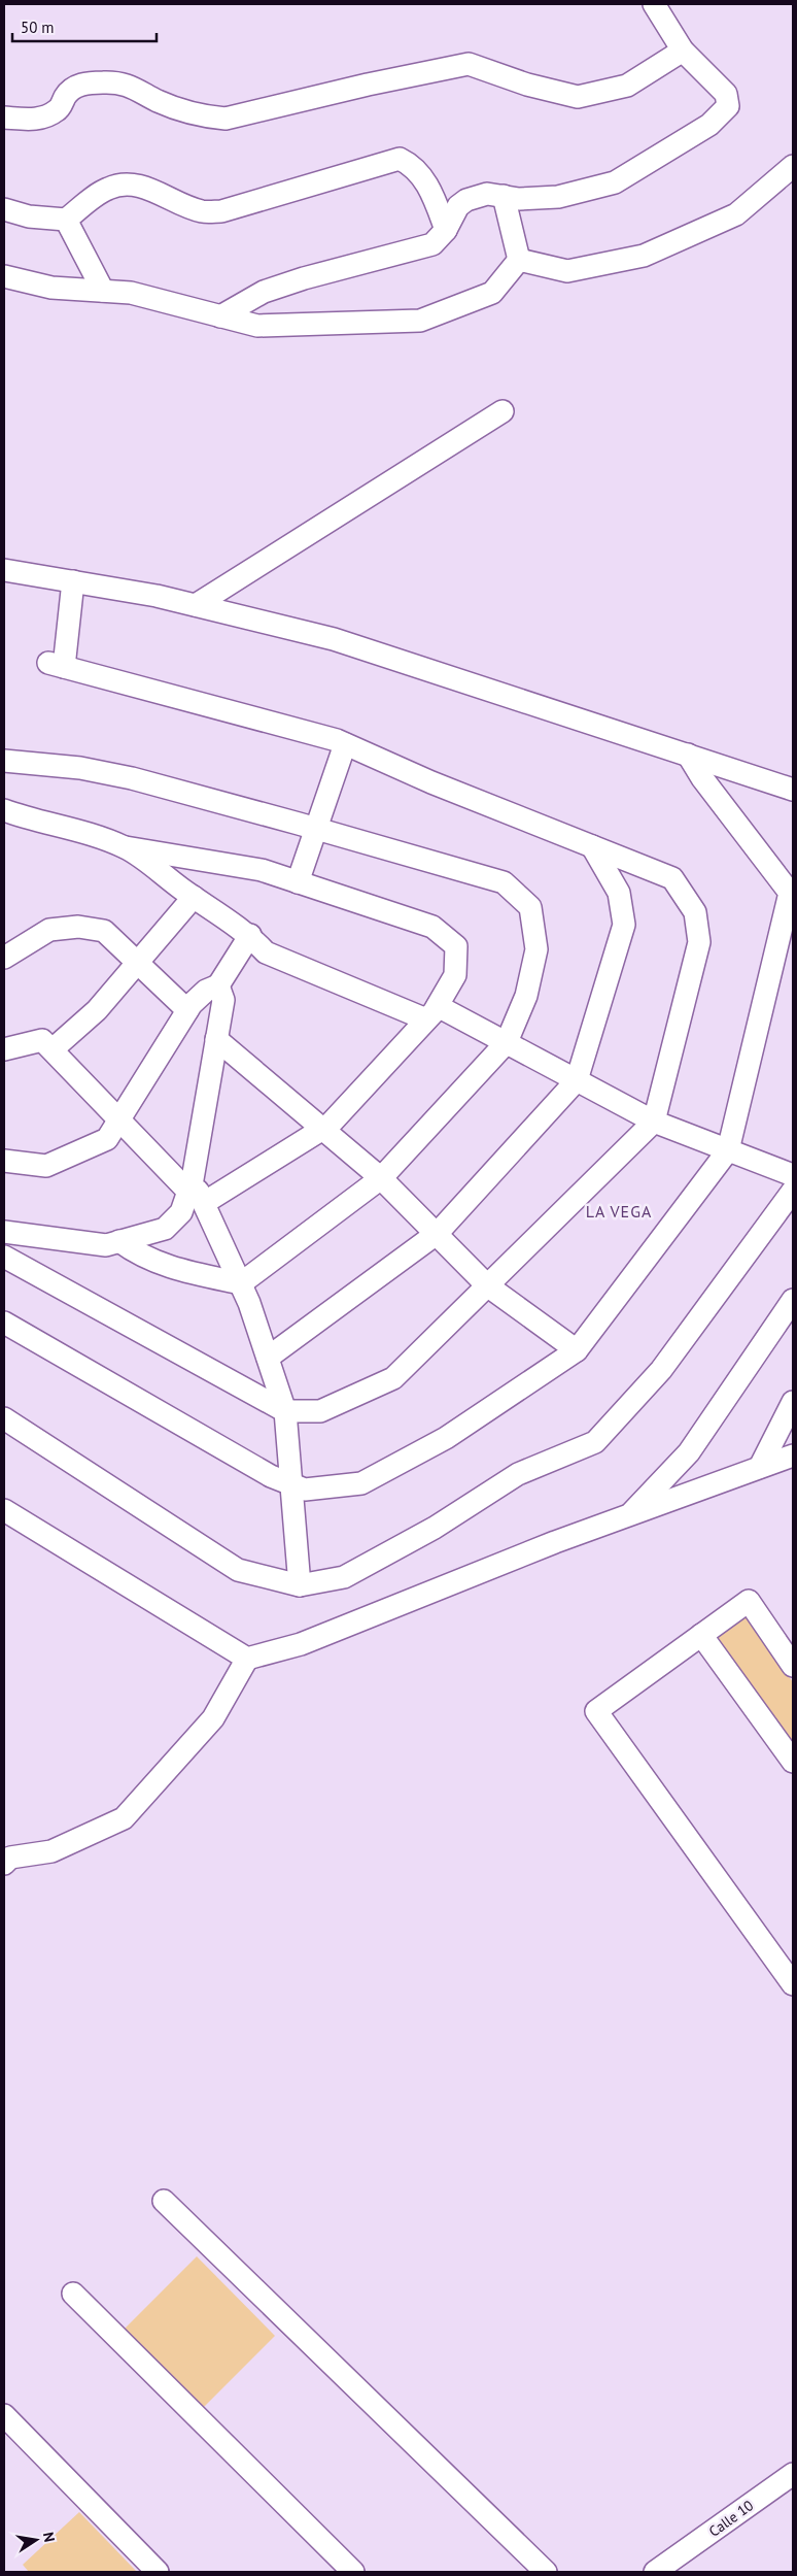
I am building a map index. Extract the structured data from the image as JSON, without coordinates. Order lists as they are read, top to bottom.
{
  "streets": {
    "street": ["Calle 10"]
  },
  "districts": ["LA VEGA"],
  "scale_bar": "50 m",
  "north": "right"
}
